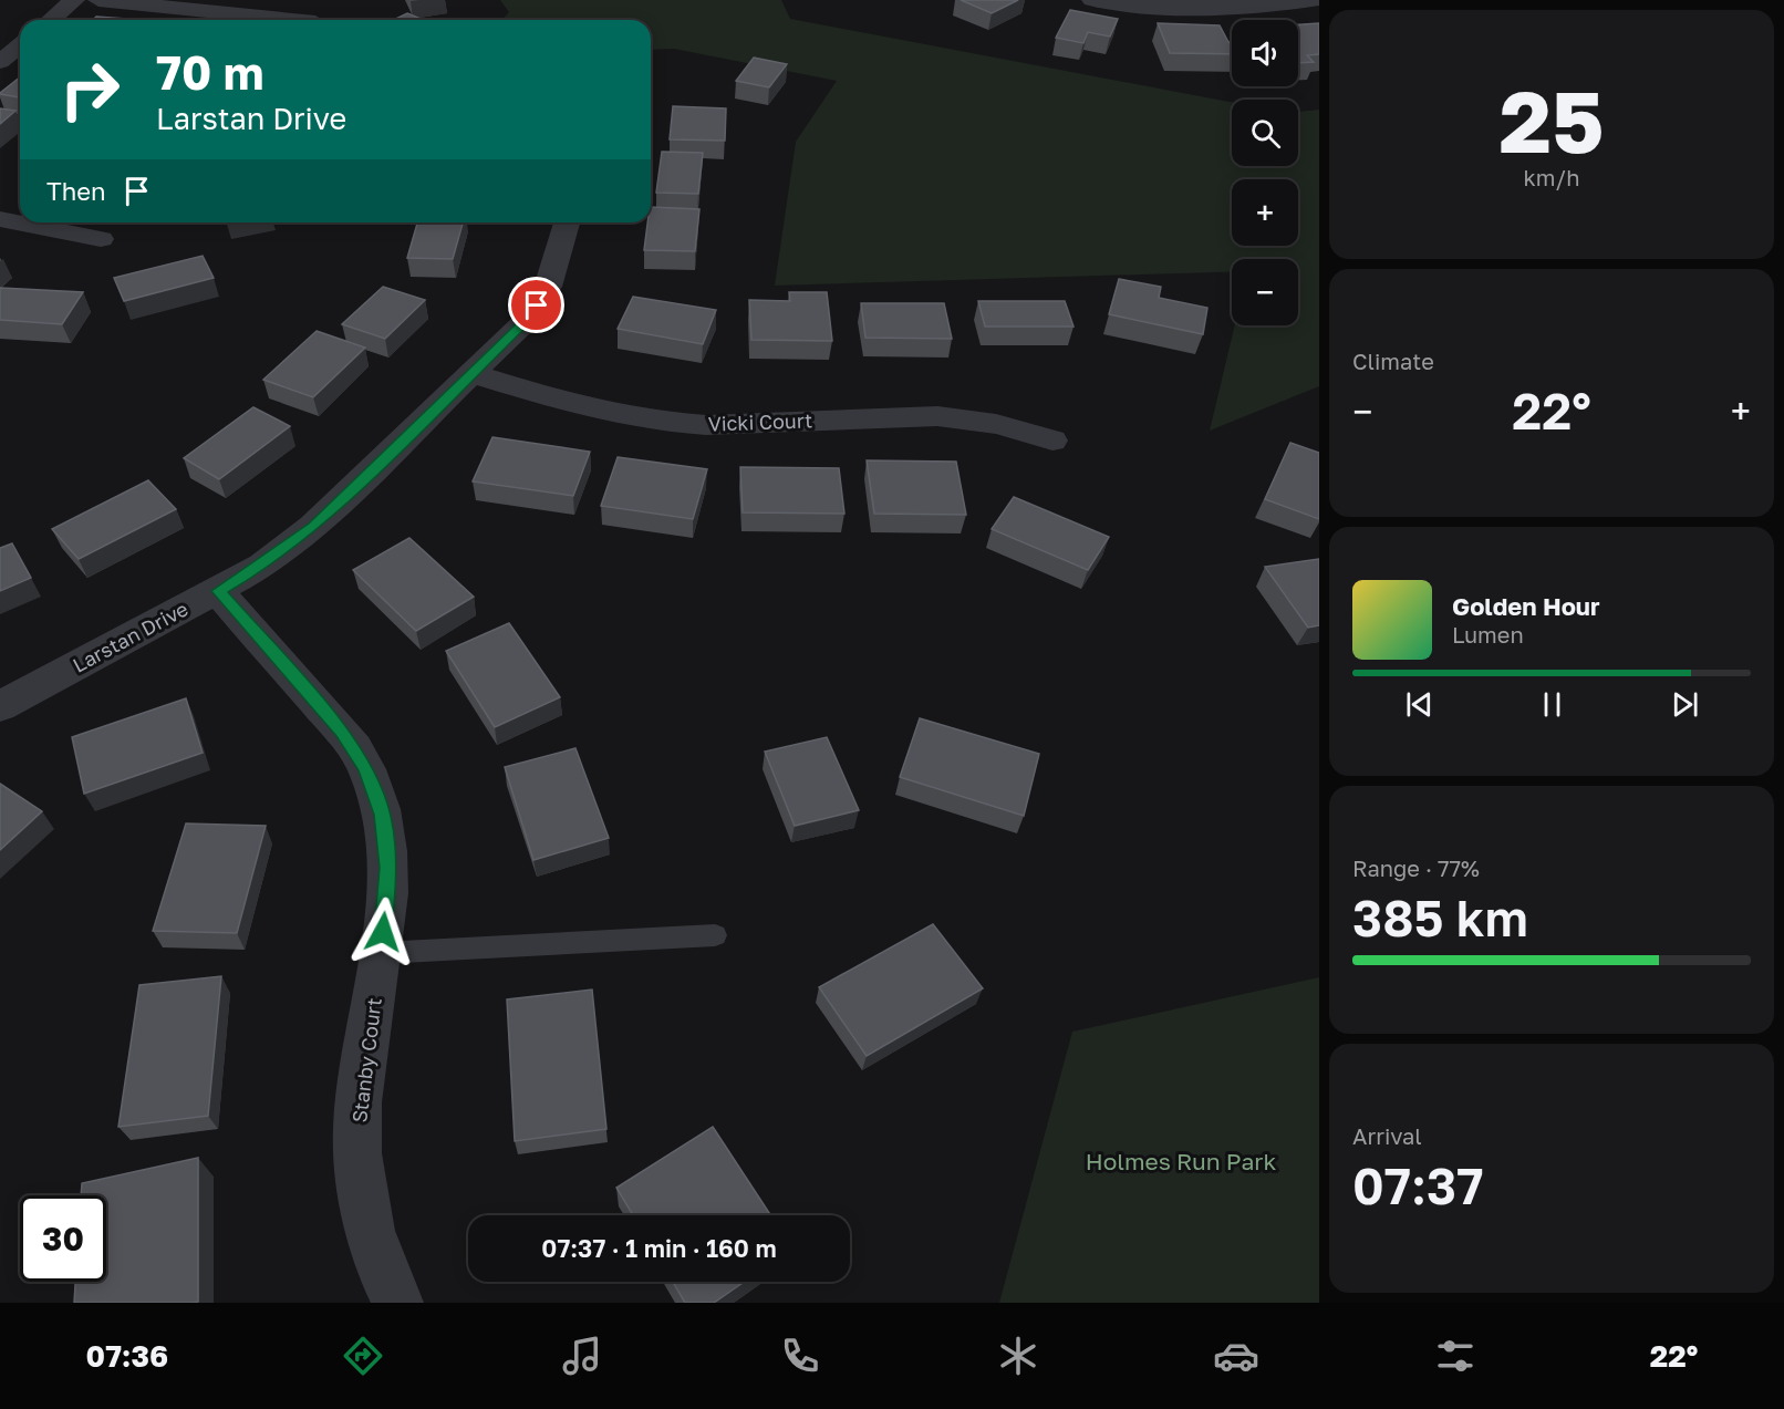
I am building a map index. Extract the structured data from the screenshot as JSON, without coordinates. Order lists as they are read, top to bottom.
{
  "streets": {
    "street": ["Vicki Court", "Larstan Drive", "Stanby Court"]
  },
  "crossings": [
    ["Vicki Court", "Larstan Drive"],
    ["Larstan Drive", "Stanby Court"]
  ],
  "parks": ["Holmes Run Park"],
  "page": {
    "tile": [
      ["25", "km/h"],
      "Climate",
      ["Range · 77%", "385 km"],
      ["Arrival", "07:37"]
    ],
    "map_buttons": ["+", "−"],
    "turn": ["70 m", "Larstan Drive"],
    "then": "Then",
    "heat": ["−", "22°", "+"],
    "song": ["Golden Hour", "Lumen"],
    "limit": "30",
    "trip": "07:37 · 1 min · 160 m",
    "tabs": ["07:36", "22°"]
  }
}
